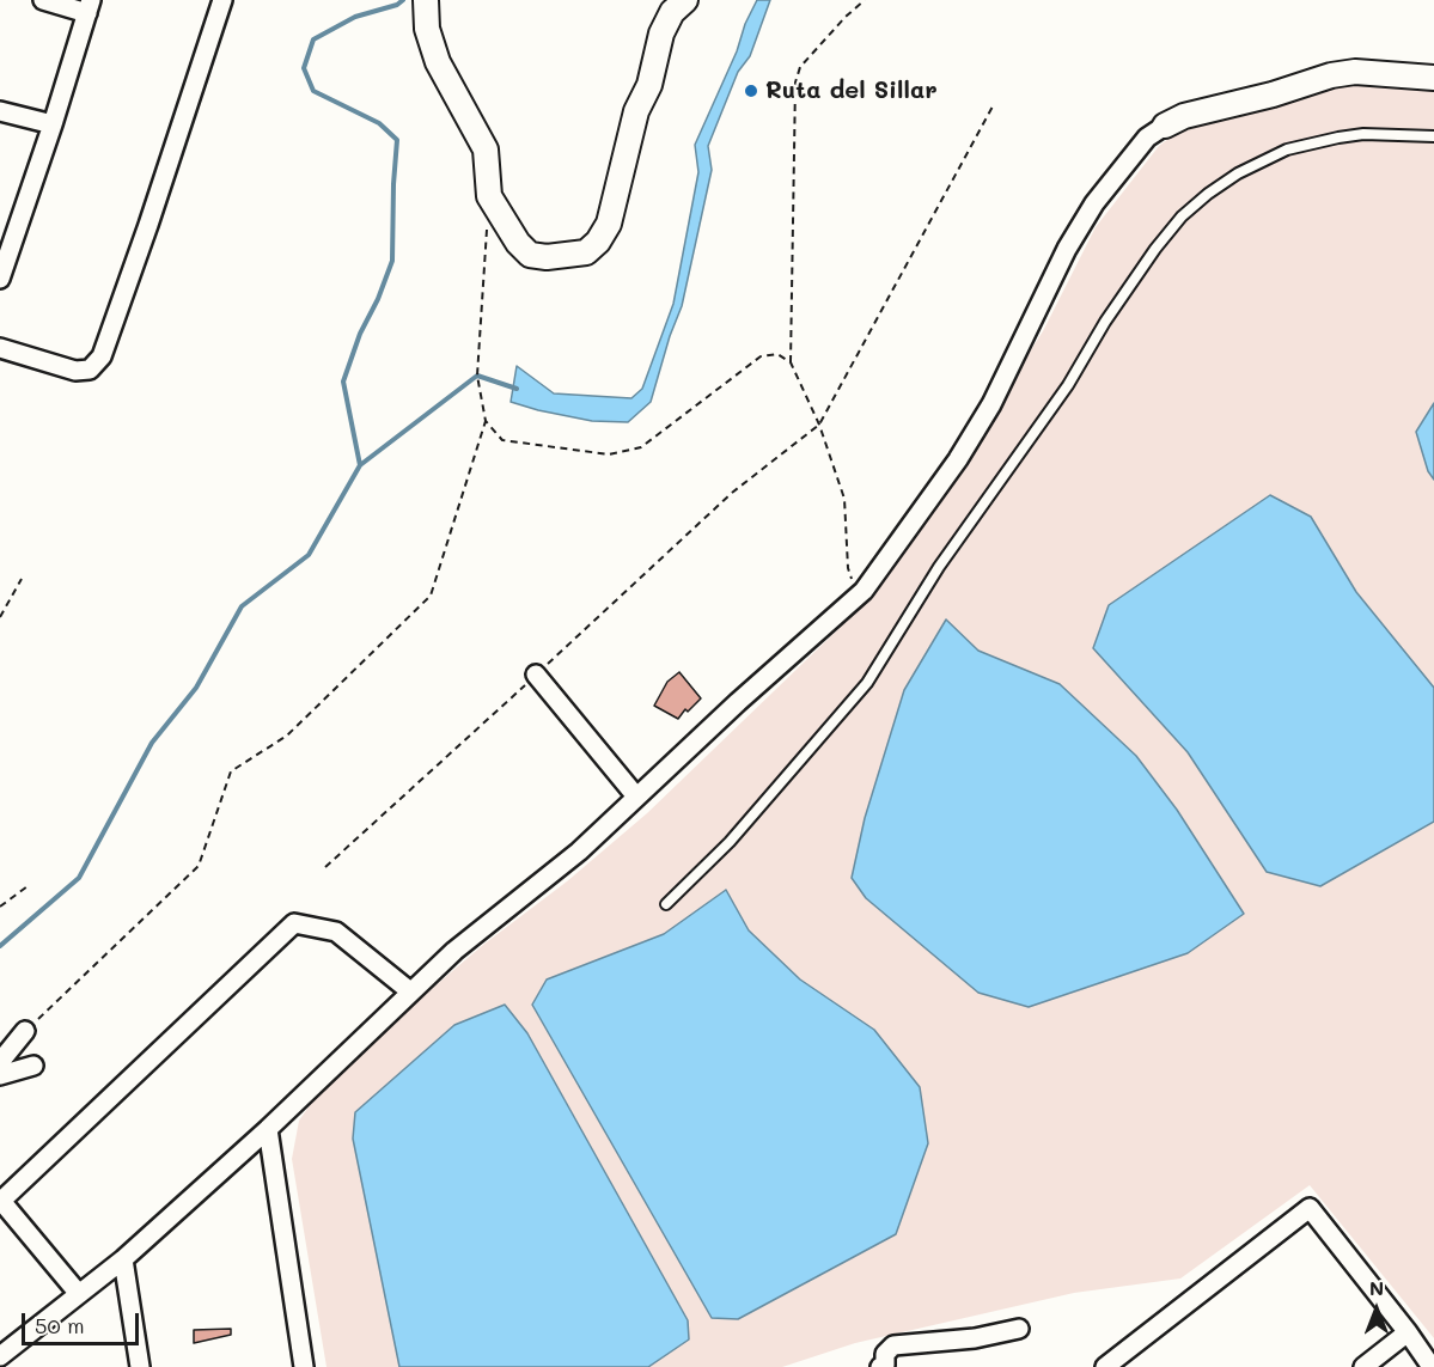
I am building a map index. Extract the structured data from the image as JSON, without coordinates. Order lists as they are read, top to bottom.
{
  "places": ["Ruta del Sillar"],
  "scale_bar": "50 m",
  "north": "top"
}
